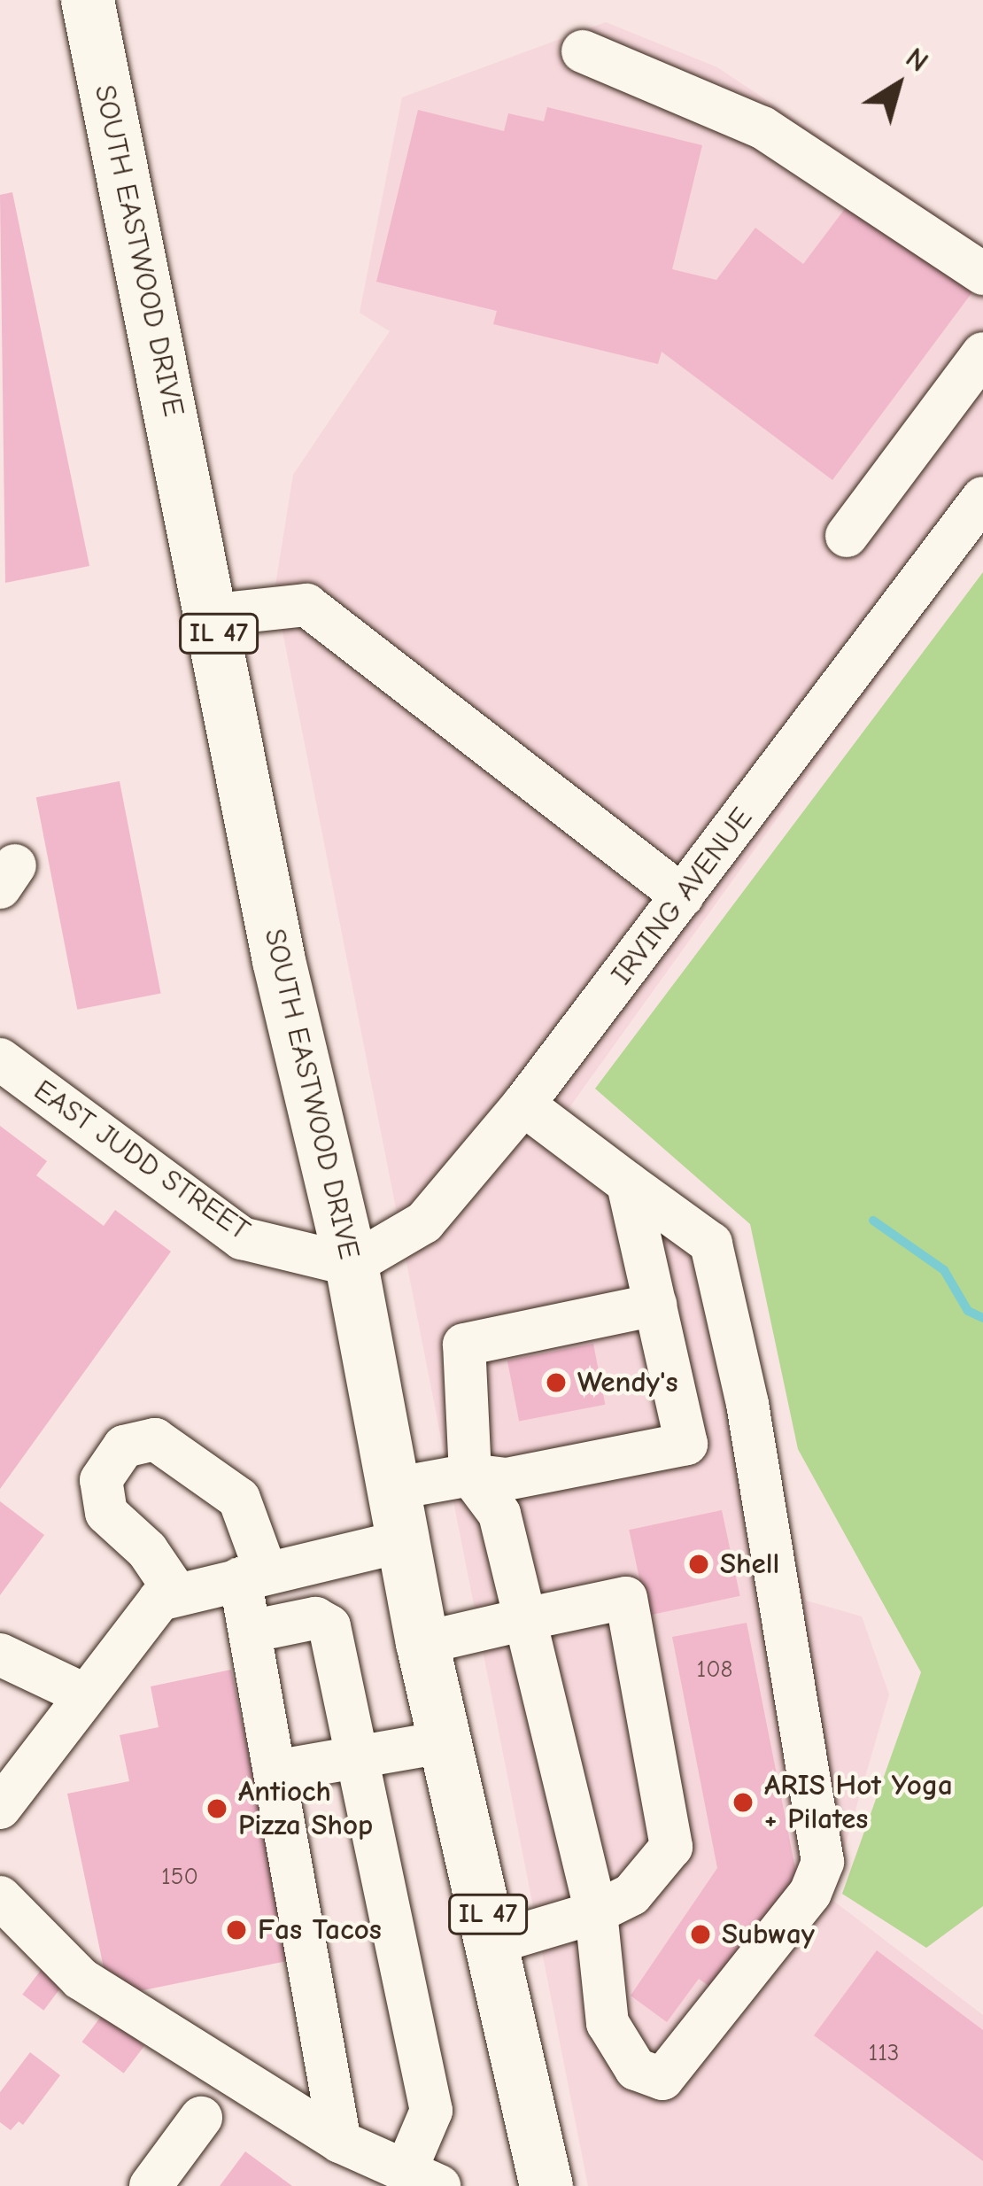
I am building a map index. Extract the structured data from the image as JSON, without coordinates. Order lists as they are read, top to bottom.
{
  "streets": {
    "main road": ["SOUTH EASTWOOD DRIVE", "IL 47"],
    "street": ["IRVING AVENUE", "EAST JUDD STREET"]
  },
  "crossings": [
    ["SOUTH EASTWOOD DRIVE", "IRVING AVENUE"],
    ["SOUTH EASTWOOD DRIVE", "EAST JUDD STREET"],
    ["IRVING AVENUE", "EAST JUDD STREET"]
  ],
  "places": [
    "Wendy's",
    "Shell",
    "ARIS Hot Yoga + Pilates",
    "Antioch Pizza Shop",
    "Fas Tacos",
    "Subway"
  ],
  "house_numbers": ["108", "150", "113"],
  "north": "top right"
}
